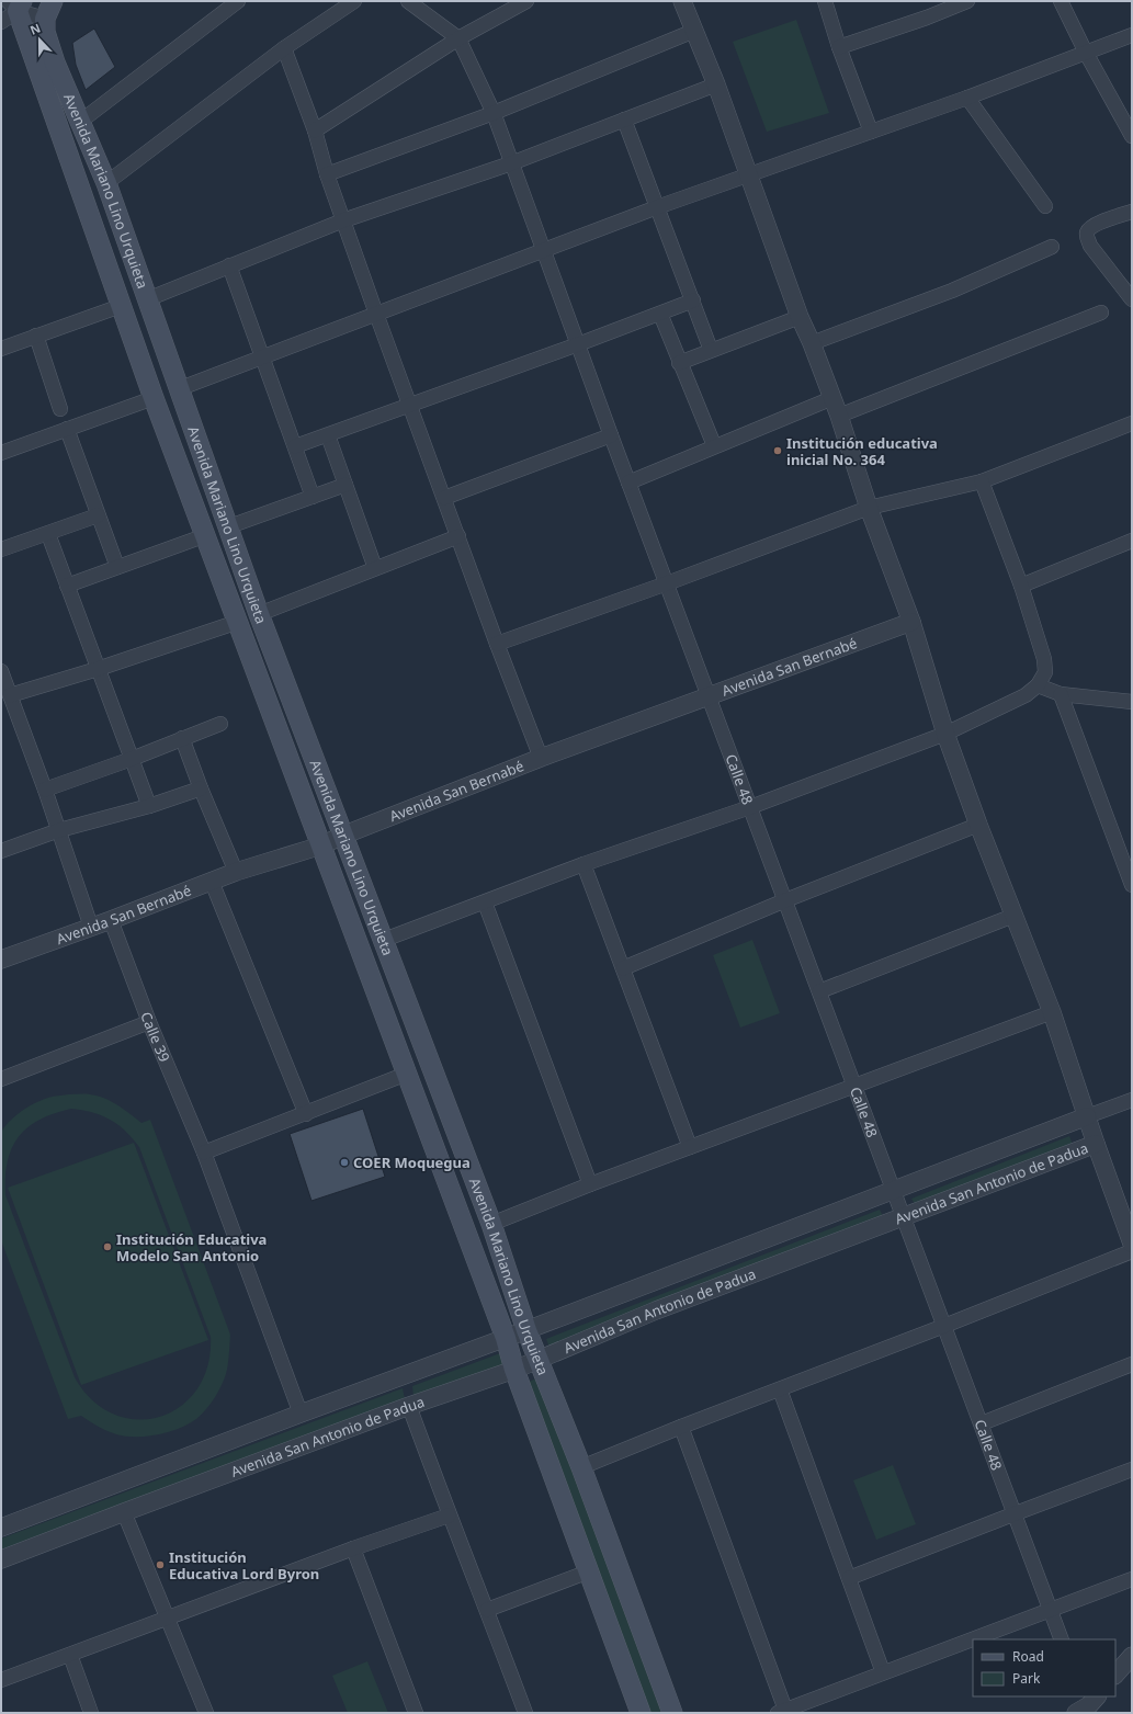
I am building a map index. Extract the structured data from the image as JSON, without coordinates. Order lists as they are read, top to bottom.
{
  "streets": {
    "main road": ["Avenida Mariano Lino Urquieta"],
    "street": [
      "Avenida San Bernabé",
      "Calle 48",
      "Calle 39",
      "Avenida San Antonio de Padua"
    ]
  },
  "crossings": [
    ["Avenida Mariano Lino Urquieta", "Avenida San Bernabé"],
    ["Avenida Mariano Lino Urquieta", "Avenida San Antonio de Padua"],
    ["Avenida San Bernabé", "Calle 48"],
    ["Avenida San Bernabé", "Calle 39"],
    ["Calle 48", "Avenida San Antonio de Padua"],
    ["Calle 39", "Avenida San Antonio de Padua"]
  ],
  "places": [
    "Institución educativa inicial No. 364",
    "COER Moquegua",
    "Institución Educativa Modelo San Antonio",
    "Institución Educativa Lord Byron"
  ],
  "legend": ["Road", "Park"],
  "north": "top"
}
